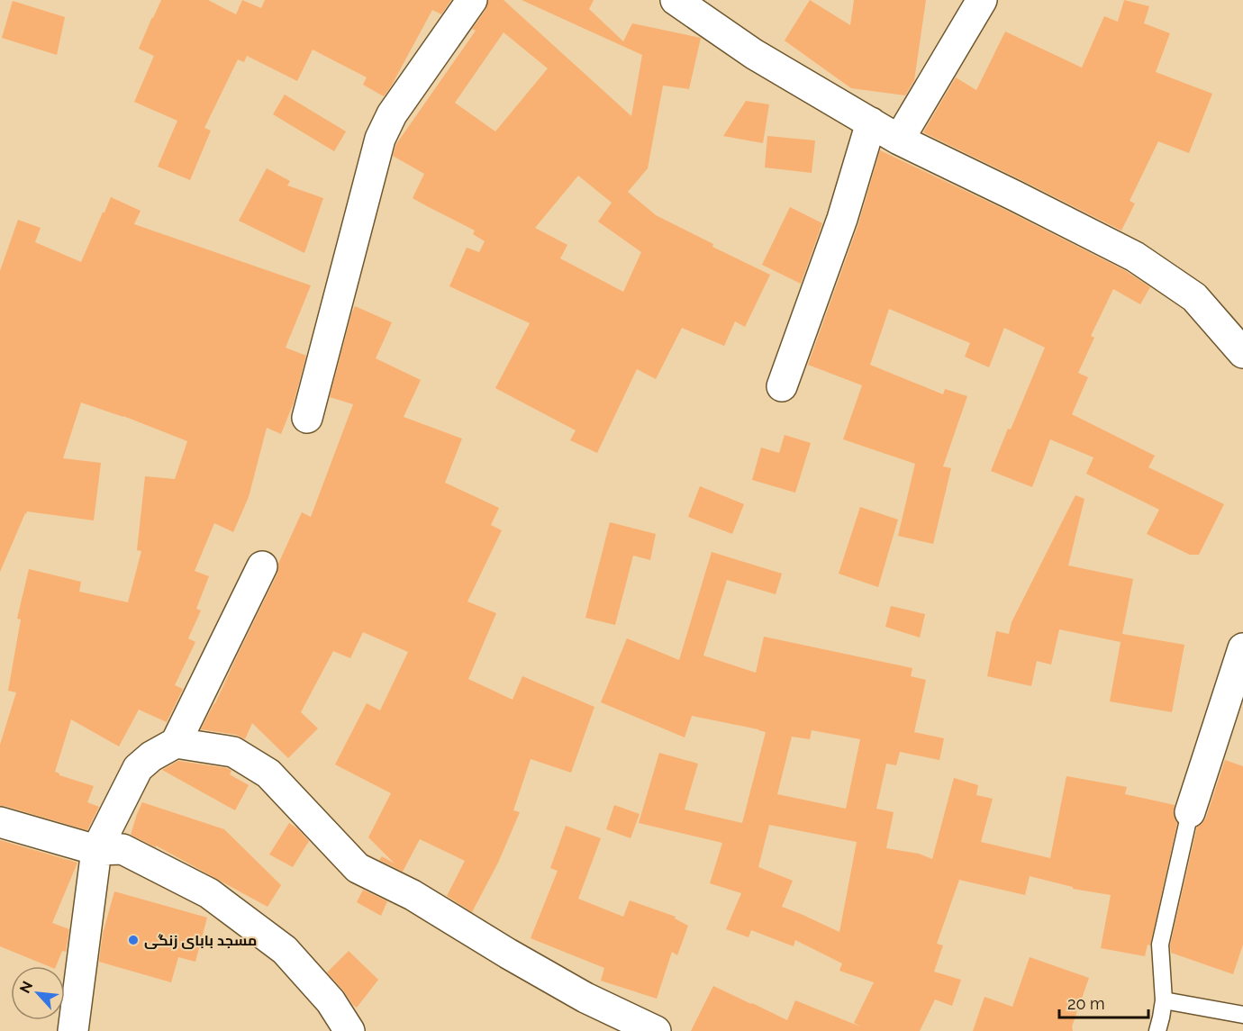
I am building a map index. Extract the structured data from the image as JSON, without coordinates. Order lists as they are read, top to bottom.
{
  "places": ["مسجد بابای زنگی"],
  "scale_bar": "20 m",
  "north": "top left"
}
